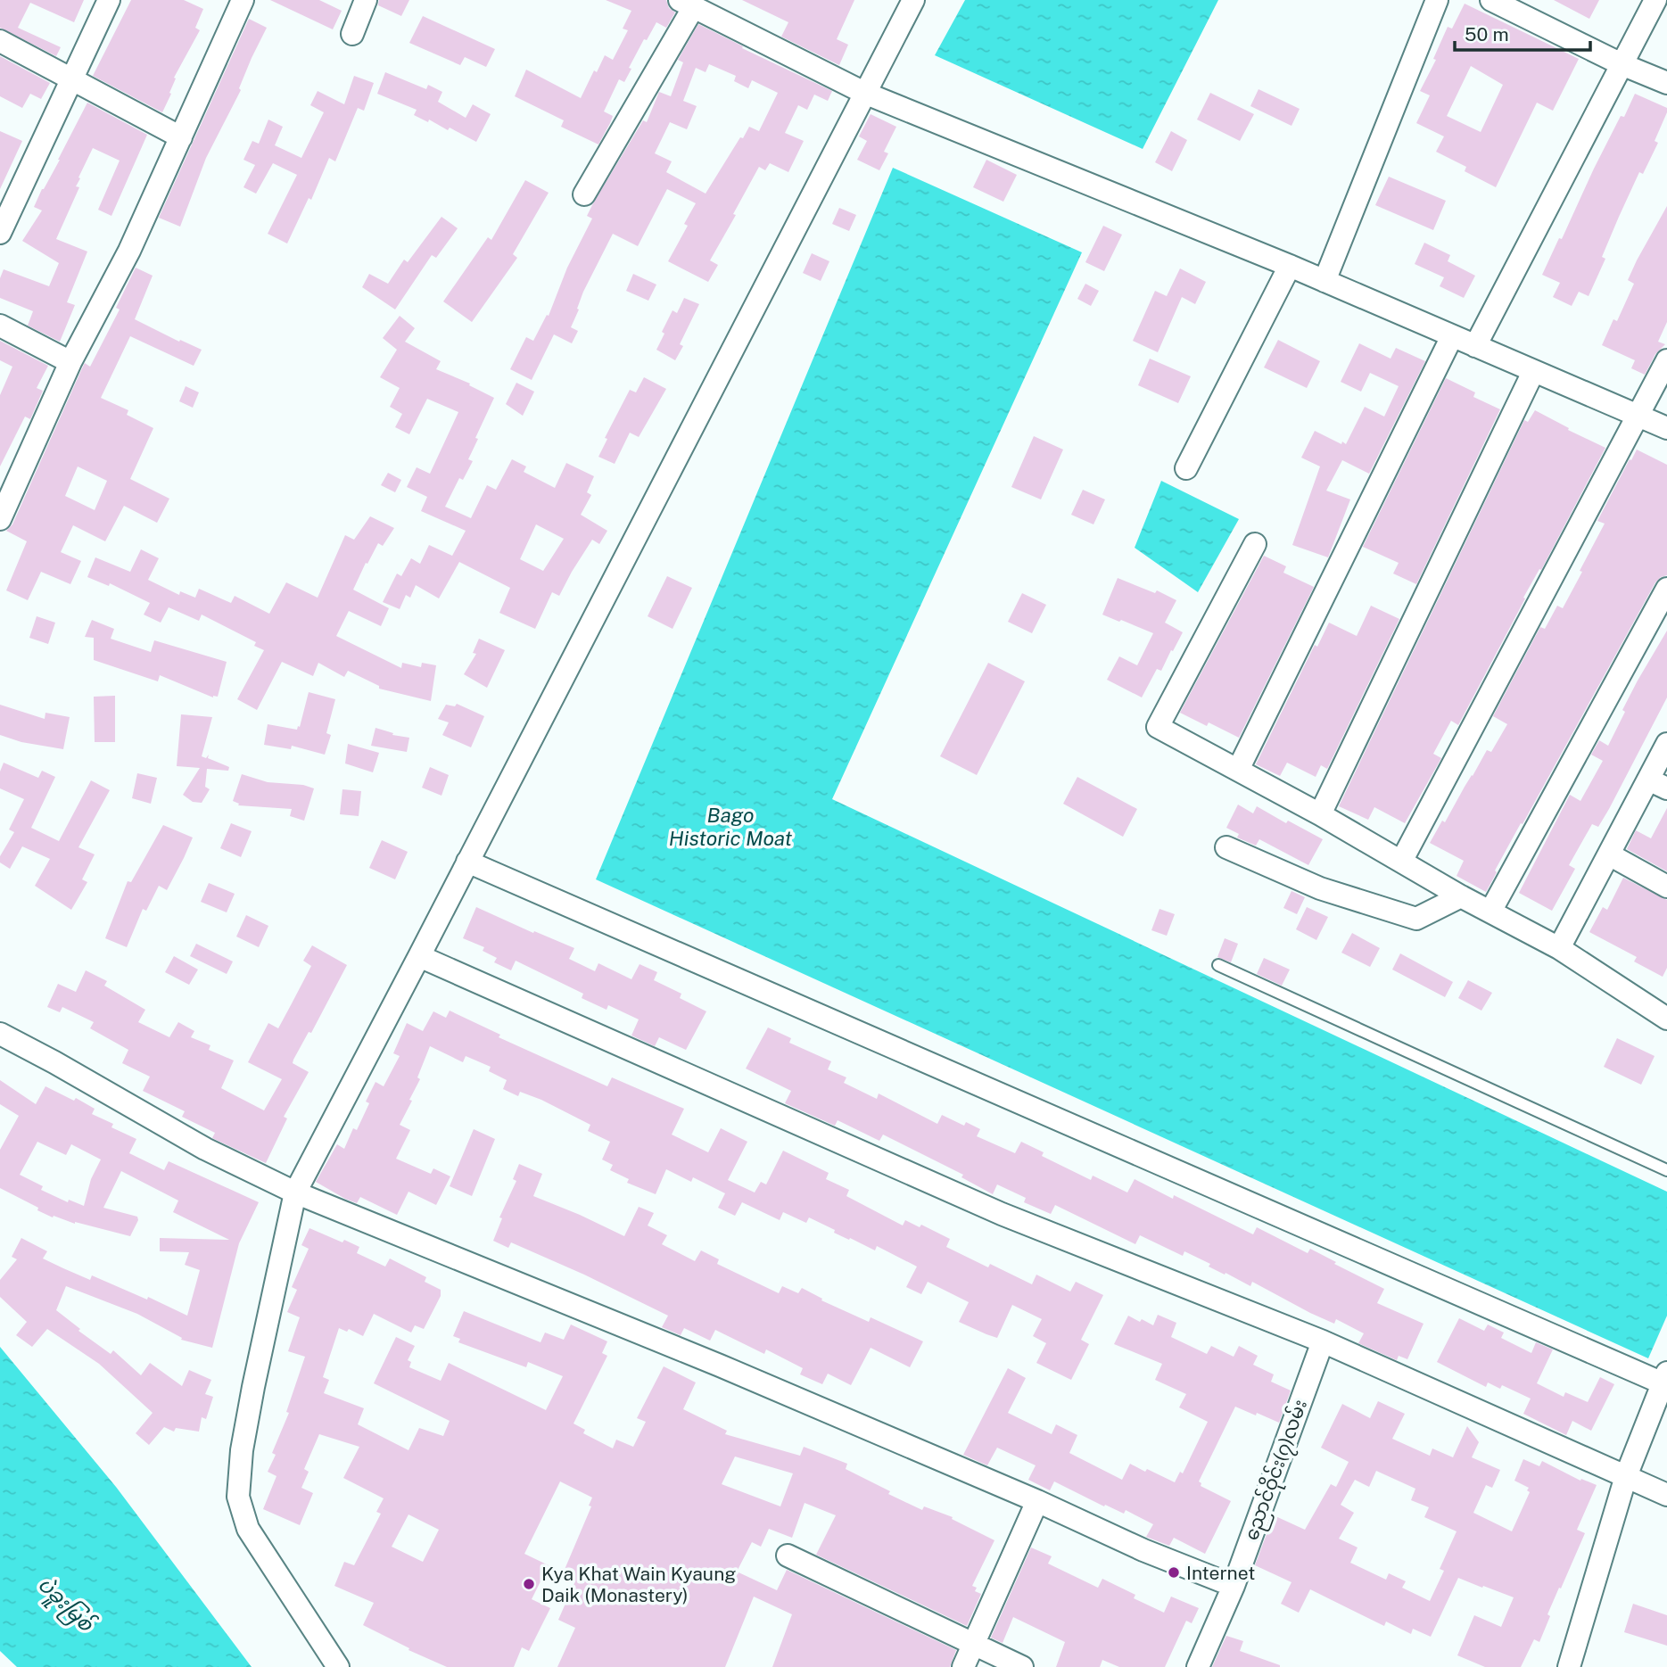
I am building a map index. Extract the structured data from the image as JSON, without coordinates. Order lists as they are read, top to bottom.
{
  "streets": {
    "street": ["ညောင်ဝိုင်း(၇)လမ်း"]
  },
  "water": ["Bago Historic Moat", "ပဲခူးမြစ်"],
  "places": ["Internet", "Kya Khat Wain Kyaung Daik (Monastery)"],
  "scale_bar": "50 m"
}
